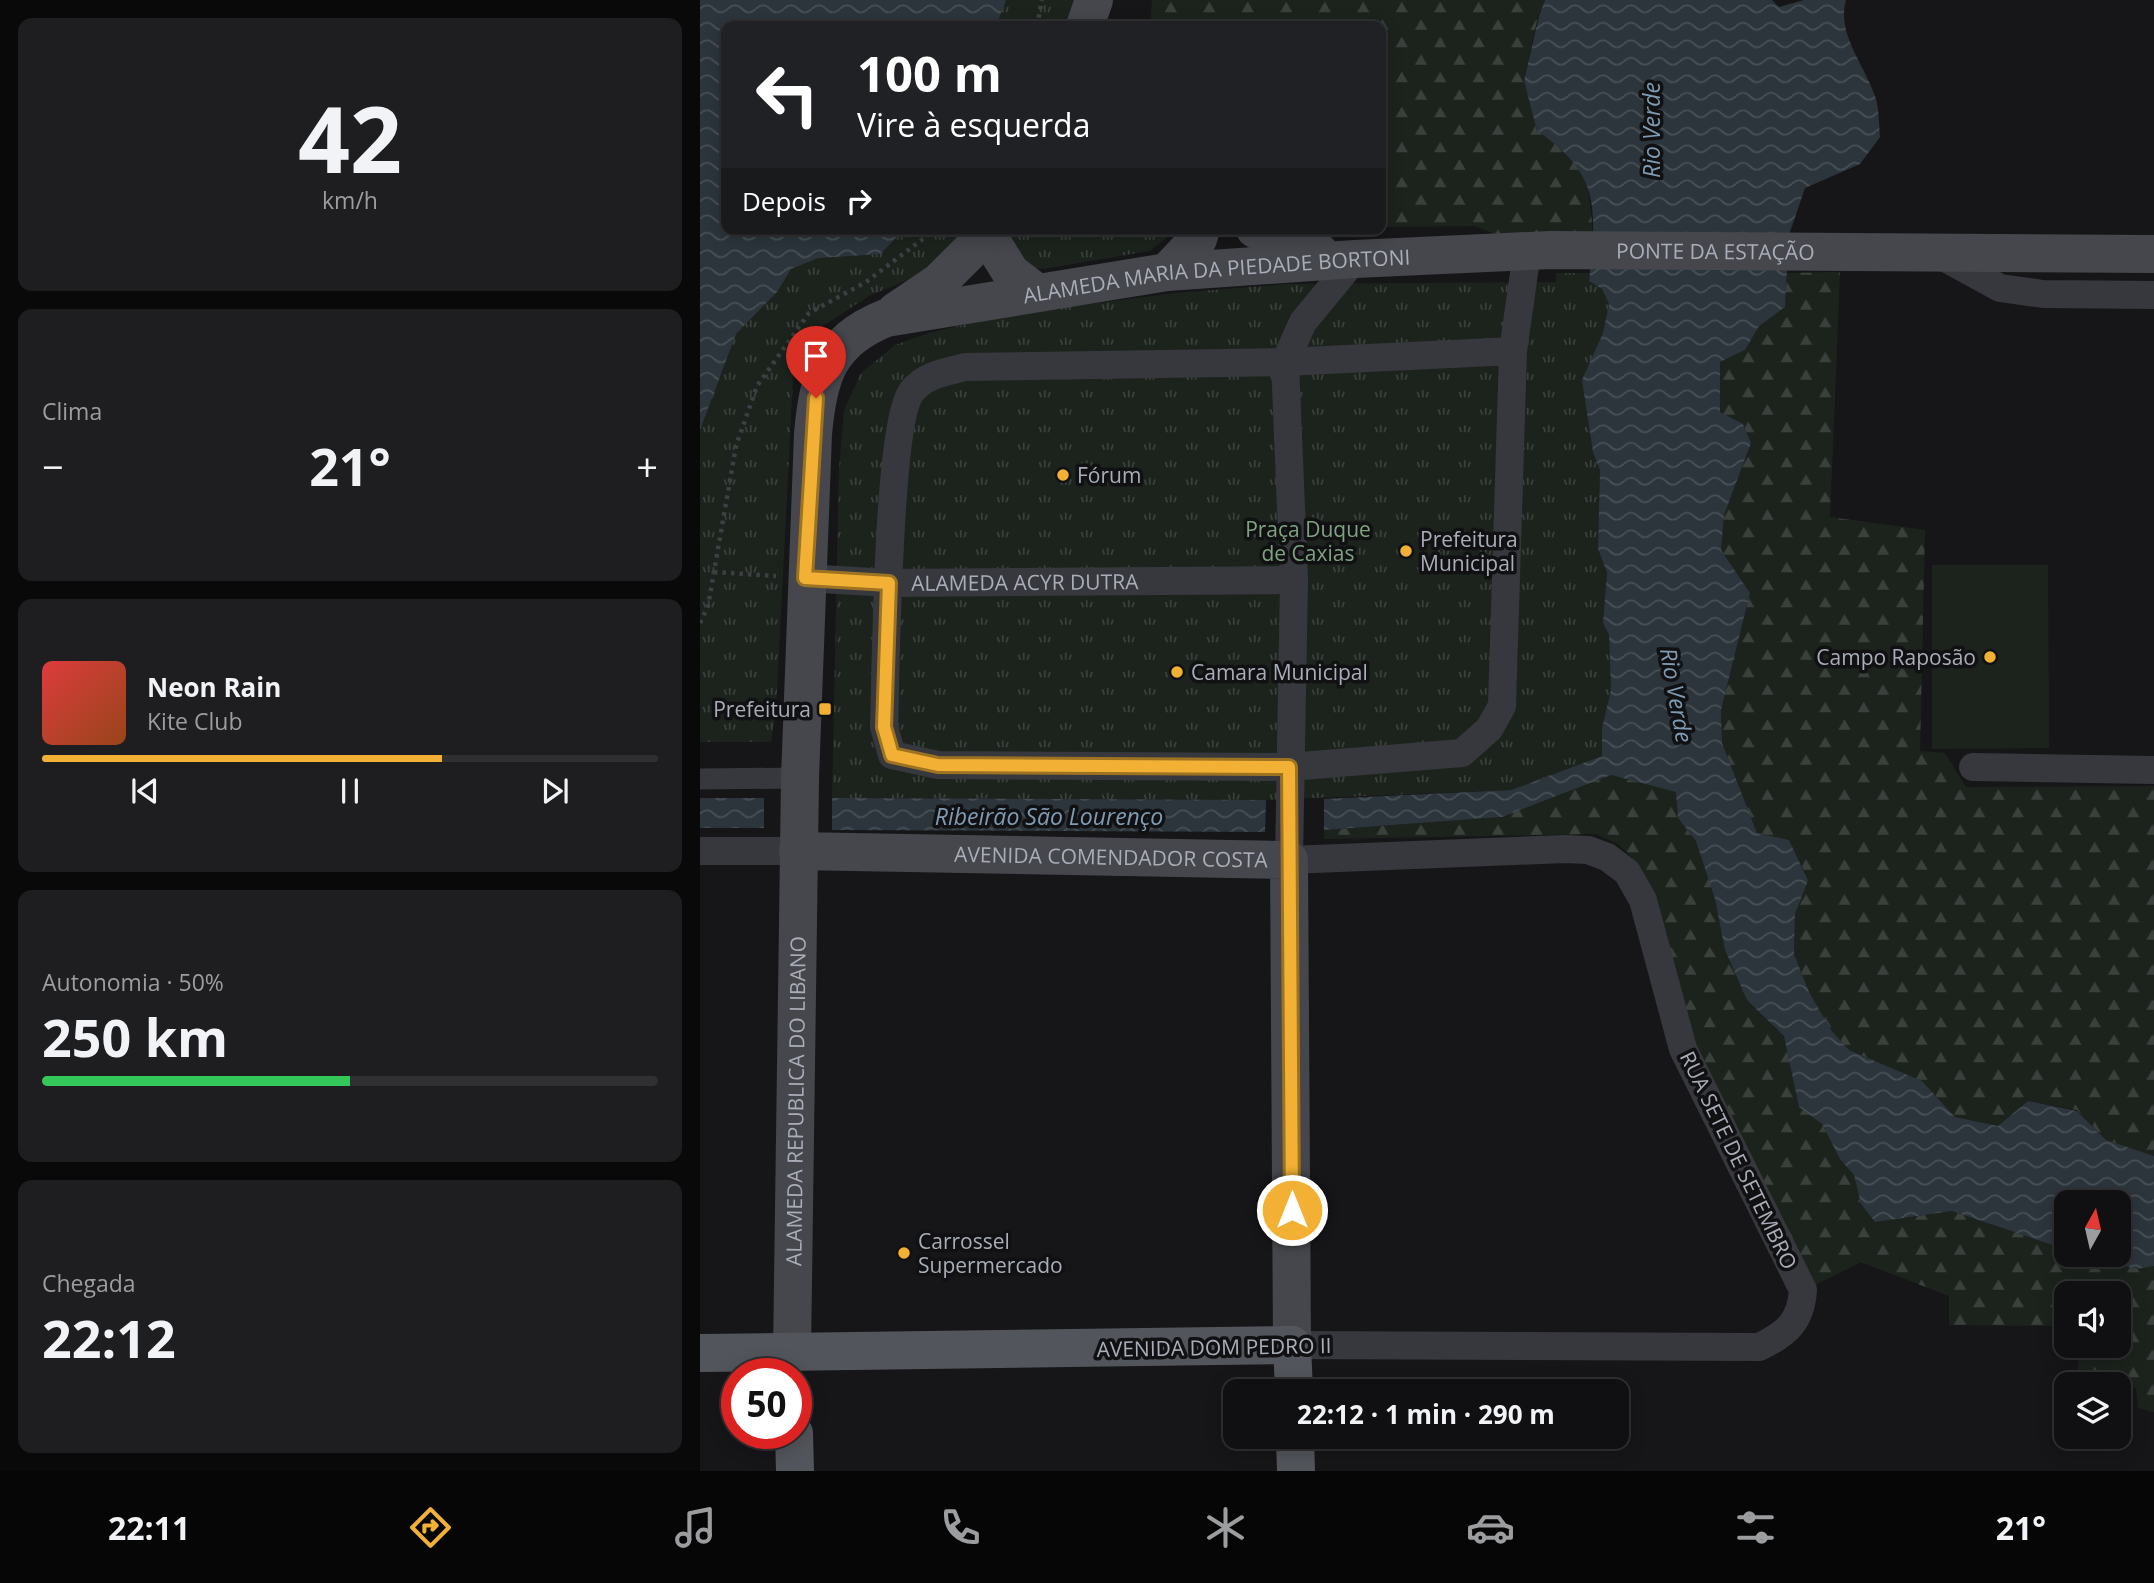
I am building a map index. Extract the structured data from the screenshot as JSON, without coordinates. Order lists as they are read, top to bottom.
{
  "streets": {
    "main road": [
      "PONTE DA ESTAÇÃO",
      "ALAMEDA MARIA DA PIEDADE BORTONI",
      "AVENIDA COMENDADOR COSTA",
      "ALAMEDA REPUBLICA DO LIBANO",
      "AVENIDA DOM PEDRO II"
    ],
    "street": ["ALAMEDA ACYR DUTRA", "RUA SETE DE SETEMBRO"]
  },
  "crossings": [
    ["PONTE DA ESTAÇÃO", "ALAMEDA MARIA DA PIEDADE BORTONI"],
    ["ALAMEDA MARIA DA PIEDADE BORTONI", "ALAMEDA REPUBLICA DO LIBANO"],
    ["ALAMEDA ACYR DUTRA", "ALAMEDA REPUBLICA DO LIBANO"],
    ["AVENIDA COMENDADOR COSTA", "ALAMEDA REPUBLICA DO LIBANO"],
    ["AVENIDA COMENDADOR COSTA", "RUA SETE DE SETEMBRO"],
    ["RUA SETE DE SETEMBRO", "AVENIDA DOM PEDRO II"]
  ],
  "water": ["Rio Verde", "Ribeirão São Lourenço"],
  "parks": ["Praça Duque de Caxias"],
  "places": {
    "other": [
      "Fórum",
      "Prefeitura Municipal",
      "Campo Raposão",
      "Camara Municipal",
      "Carrossel Supermercado"
    ],
    "transit": ["Prefeitura"]
  },
  "north": "top",
  "page": {
    "tile": [
      ["42", "km/h"],
      "Clima",
      ["Autonomia · 50%", "250 km"],
      ["Chegada", "22:12"]
    ],
    "turn": ["100 m", "Vire à esquerda"],
    "then": "Depois",
    "heat": ["−", "21°", "+"],
    "song": ["Neon Rain", "Kite Club"],
    "limit": "50",
    "trip": "22:12 · 1 min · 290 m",
    "tabs": ["22:11", "21°"]
  }
}
